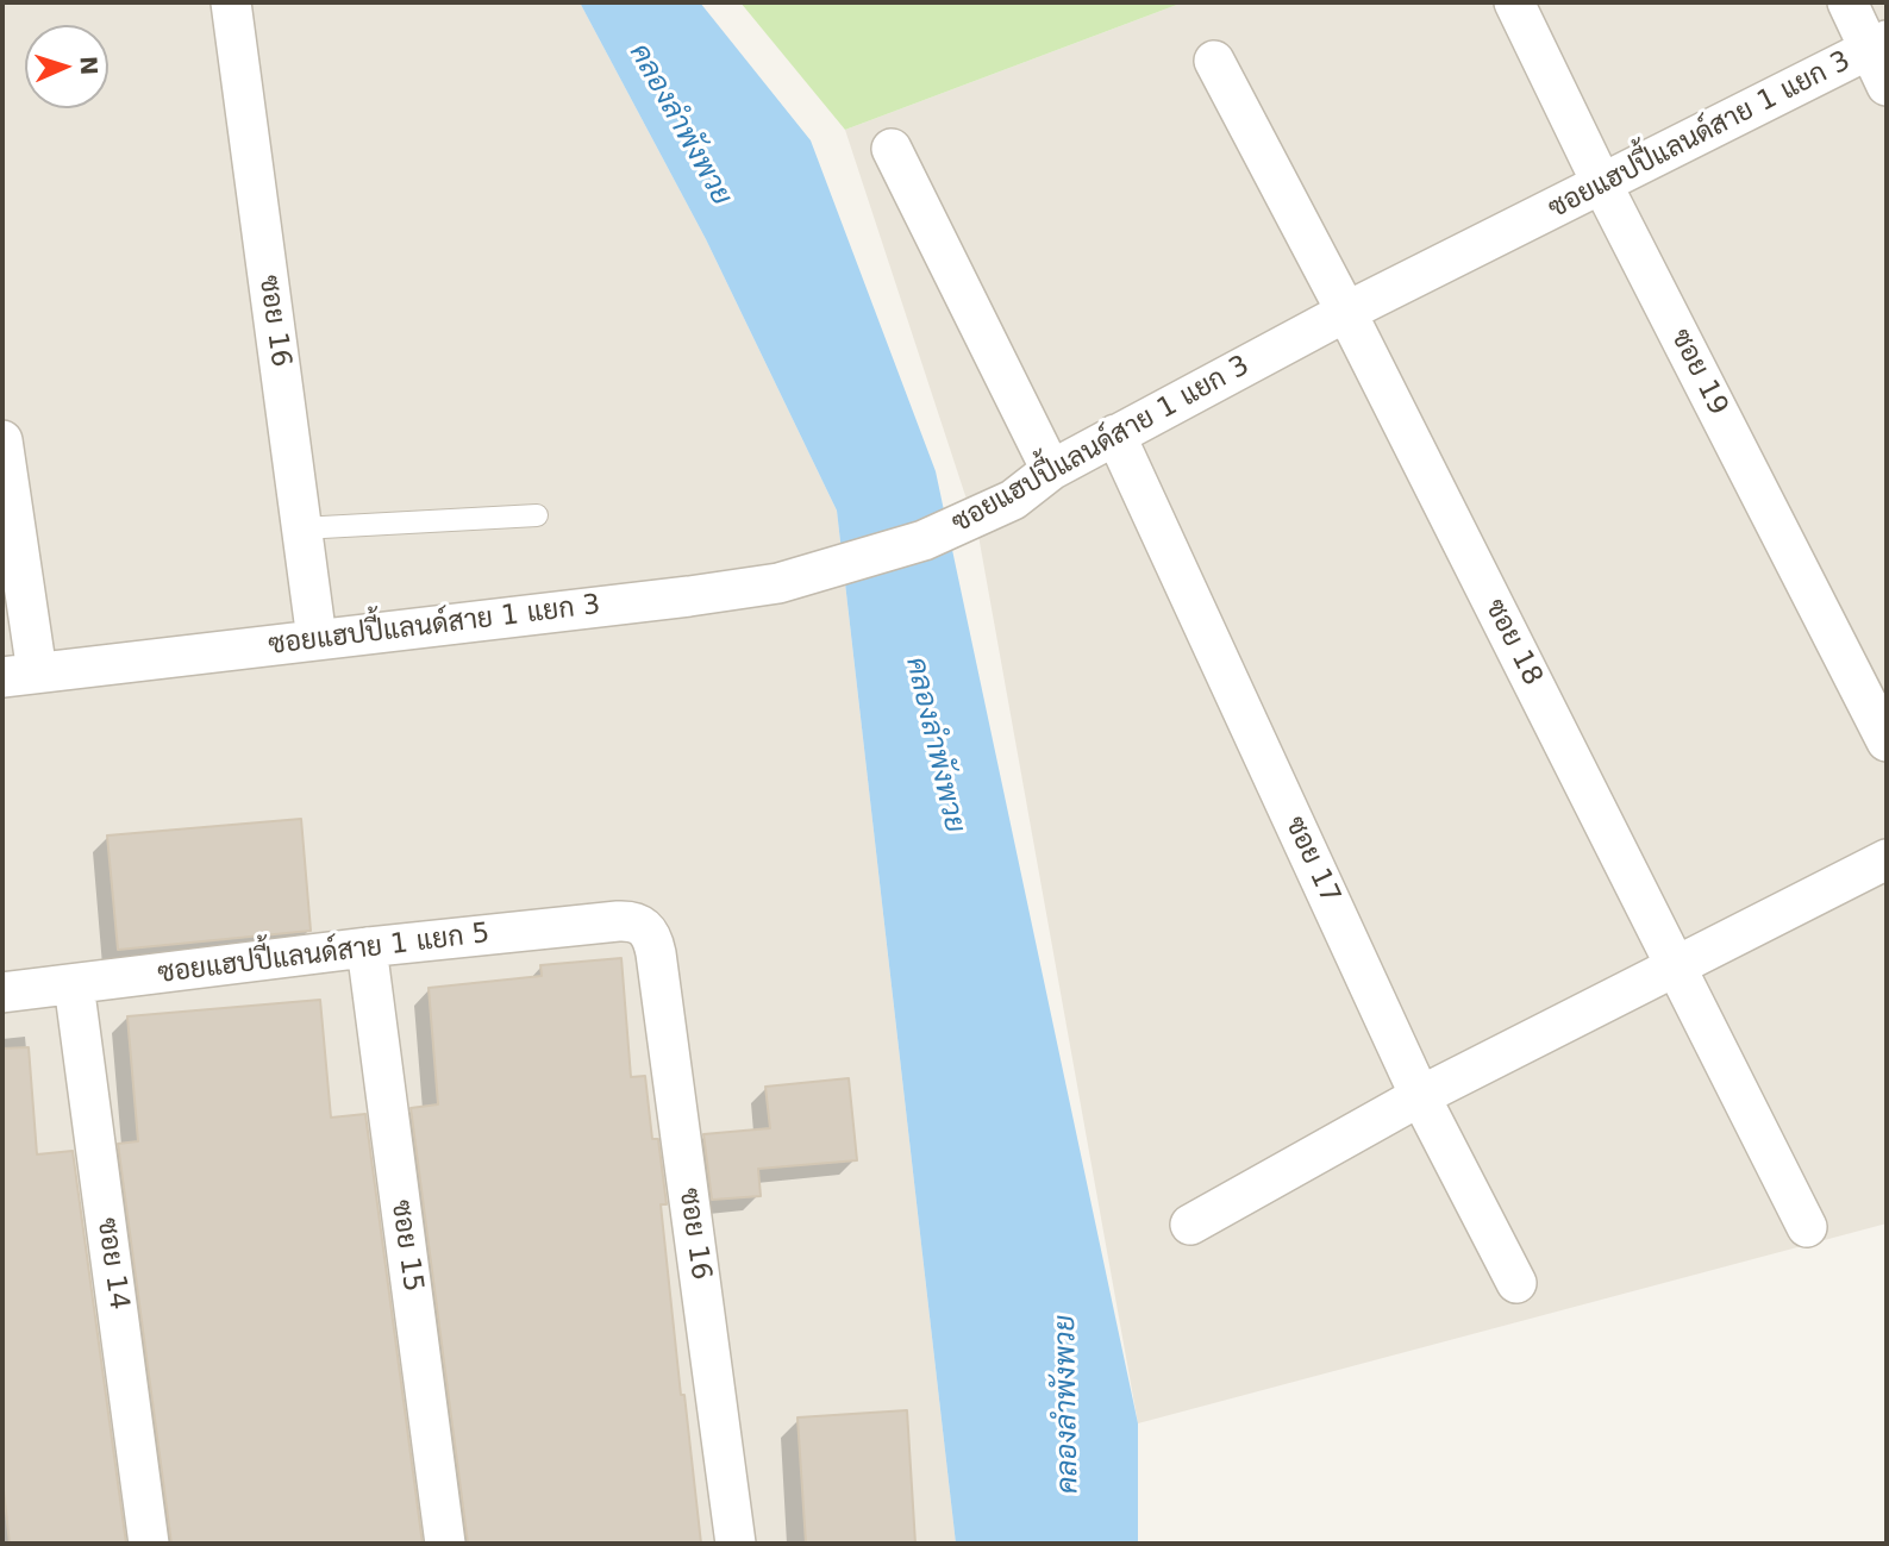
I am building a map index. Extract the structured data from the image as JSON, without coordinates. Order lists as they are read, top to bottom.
{
  "streets": {
    "street": [
      "ซอยแฮปปี้แลนด์สาย 1 แยก 3",
      "ซอย 16",
      "ซอย 19",
      "ซอย 18",
      "ซอย 17",
      "ซอยแฮปปี้แลนด์สาย 1 แยก 5",
      "ซอย 15",
      "ซอย 14"
    ]
  },
  "crossings": [
    ["ซอยแฮปปี้แลนด์สาย 1 แยก 3", "ซอย 16"],
    ["ซอยแฮปปี้แลนด์สาย 1 แยก 3", "ซอย 19"],
    ["ซอยแฮปปี้แลนด์สาย 1 แยก 3", "ซอย 18"],
    ["ซอยแฮปปี้แลนด์สาย 1 แยก 3", "ซอย 17"],
    ["ซอย 16", "ซอยแฮปปี้แลนด์สาย 1 แยก 5"],
    ["ซอยแฮปปี้แลนด์สาย 1 แยก 5", "ซอย 15"],
    ["ซอยแฮปปี้แลนด์สาย 1 แยก 5", "ซอย 14"]
  ],
  "water": ["คลองลำพังพวย"],
  "north": "right"
}
